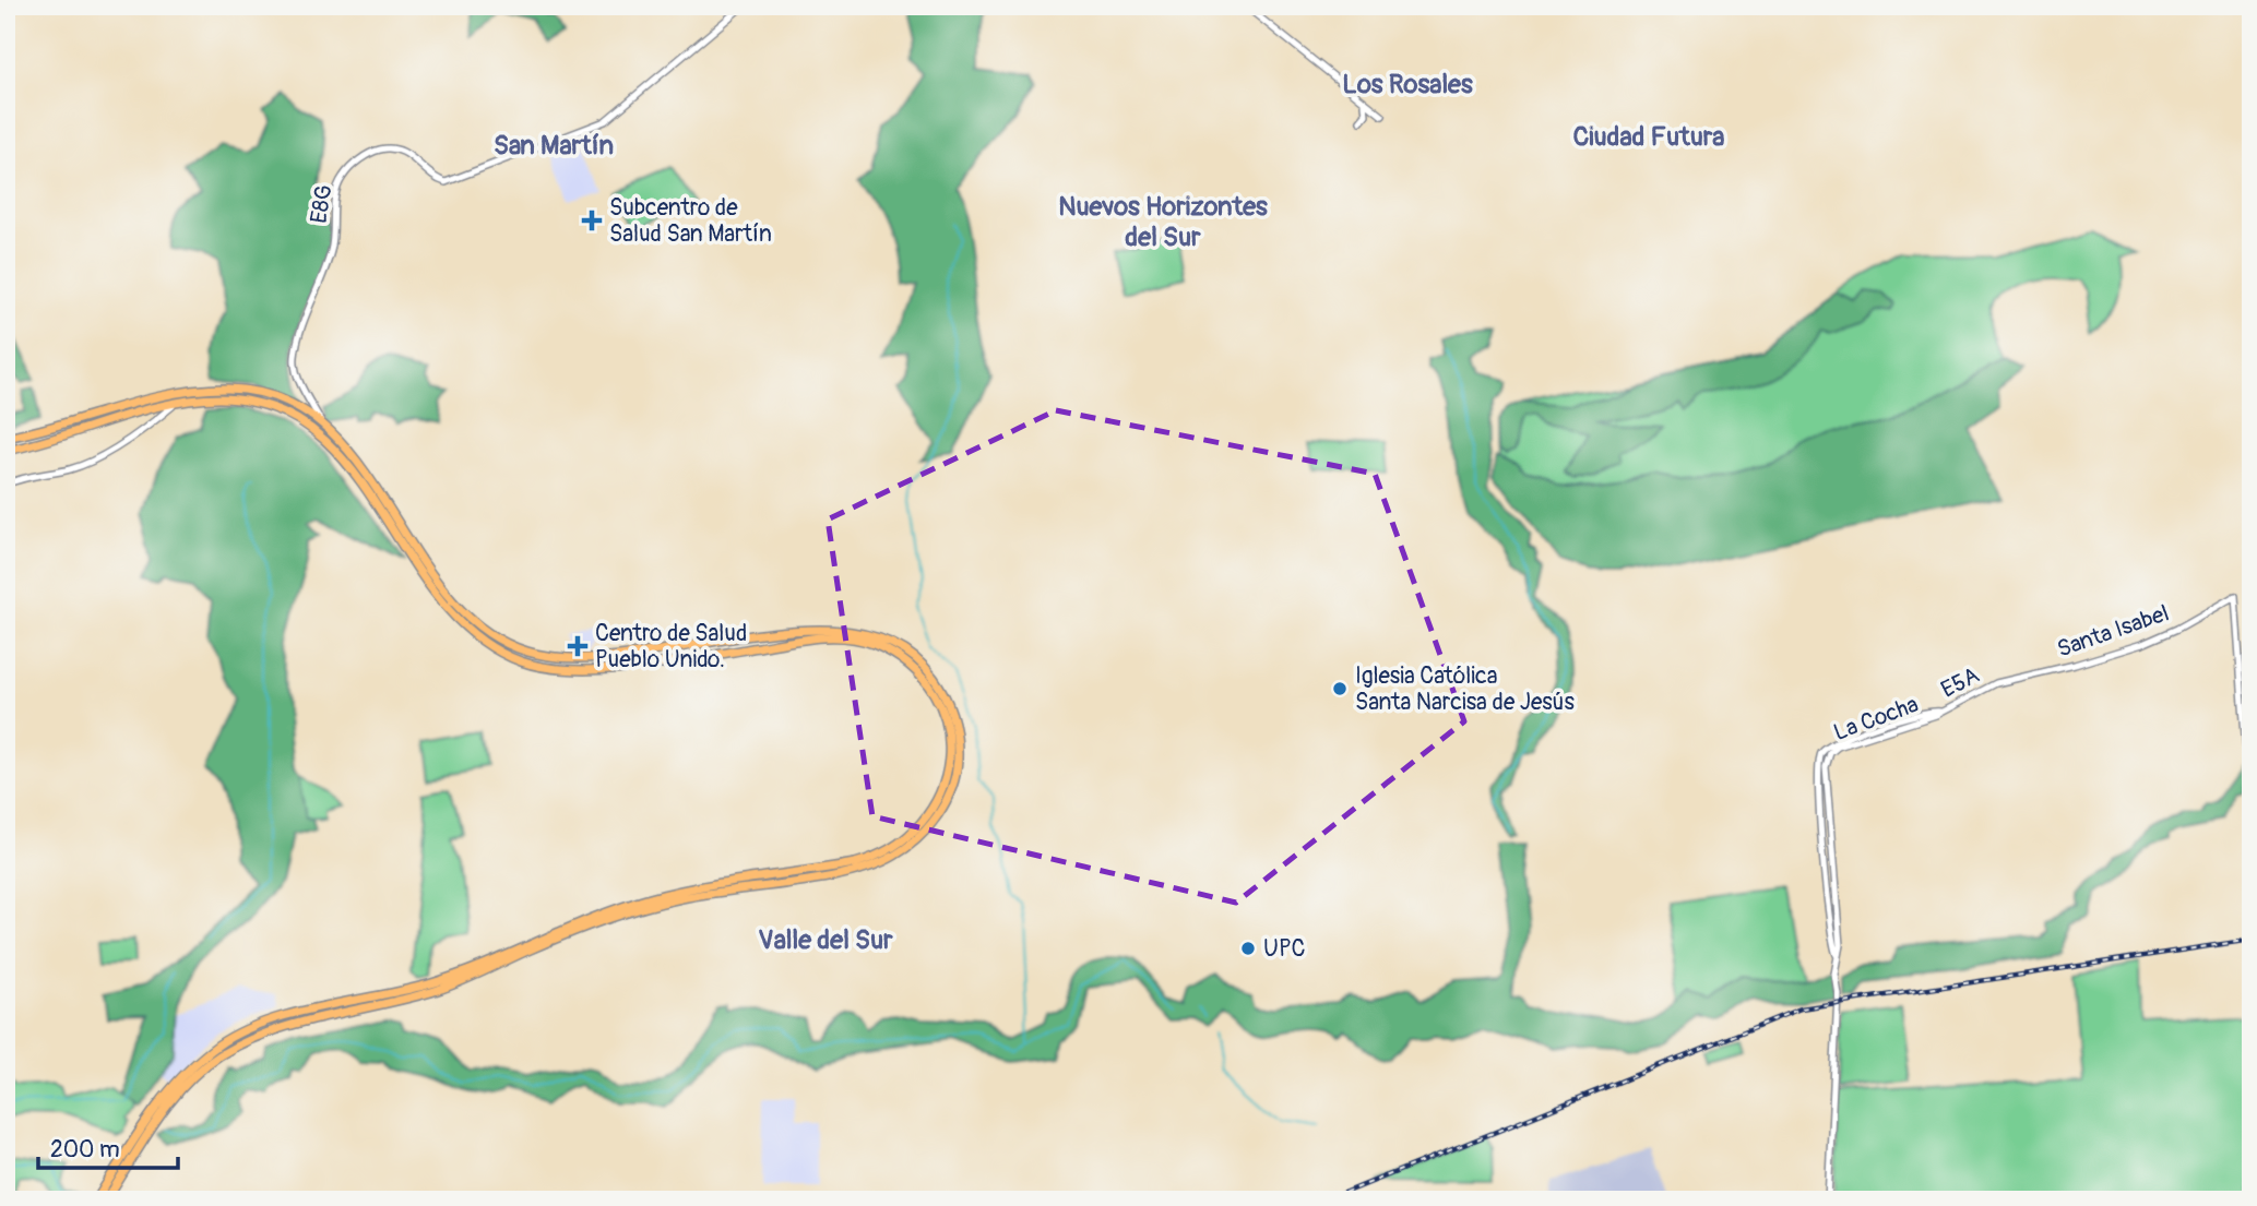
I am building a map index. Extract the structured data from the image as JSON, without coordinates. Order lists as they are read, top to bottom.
{
  "streets": {
    "street": [
      "E8G",
      "Santa Isabel",
      "E5A",
      "La Cocha"
    ]
  },
  "crossings": [
    ["Santa Isabel", "E5A"],
    ["E5A", "La Cocha"]
  ],
  "districts": [
    "Los Rosales",
    "Ciudad Futura",
    "San Martín",
    "Nuevos Horizontes del Sur",
    "Valle del Sur"
  ],
  "places": {
    "health": ["Subcentro de Salud San Martín", "Centro de Salud Pueblo Unido."],
    "other": ["Iglesia Católica Santa Narcisa de Jesús", "UPC"]
  },
  "scale_bar": "200 m"
}
